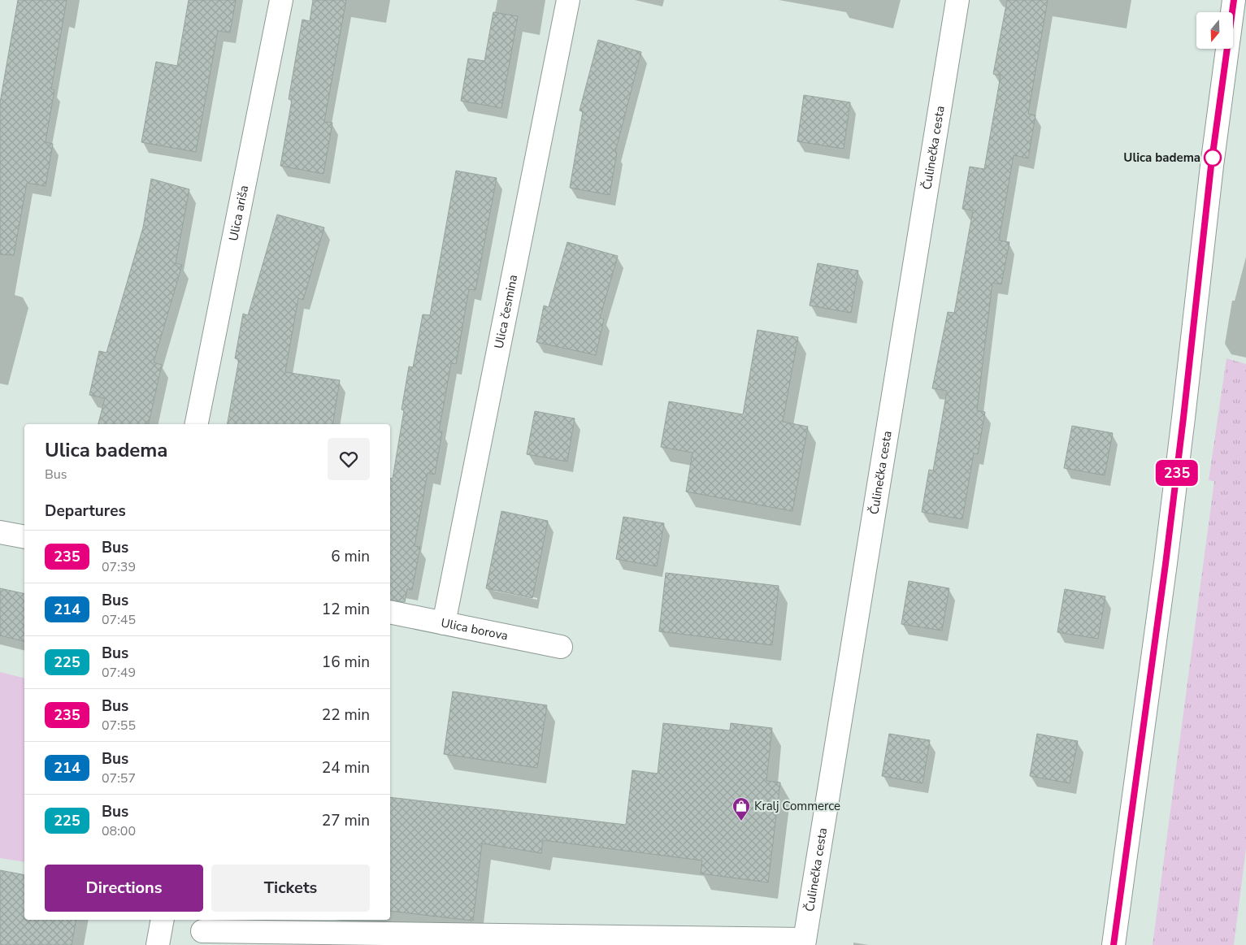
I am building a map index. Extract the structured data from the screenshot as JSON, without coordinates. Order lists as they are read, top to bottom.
{
  "streets": {
    "street": [
      "Čulinečka cesta",
      "Ulica ariša",
      "Ulica česmina",
      "Ulica borova"
    ]
  },
  "crossings": [
    ["Ulica česmina", "Ulica borova"]
  ],
  "places": {
    "other": ["Ulica badema"],
    "shop": ["Kralj Commerce"]
  },
  "lines": ["bus line 235"],
  "north": "bottom",
  "page": {
    "on_map": "235",
    "heading": [
      ["Ulica badema", "Bus"],
      "Departures"
    ],
    "list": [
      {
        "mark": "235",
        "name": "Bus",
        "note": "07:39",
        "value": "6 min"
      },
      {
        "mark": "214",
        "name": "Bus",
        "note": "07:45",
        "value": "12 min"
      },
      {
        "mark": "225",
        "name": "Bus",
        "note": "07:49",
        "value": "16 min"
      },
      {
        "mark": "235",
        "name": "Bus",
        "note": "07:55",
        "value": "22 min"
      },
      {
        "mark": "214",
        "name": "Bus",
        "note": "07:57",
        "value": "24 min"
      },
      {
        "mark": "225",
        "name": "Bus",
        "note": "08:00",
        "value": "27 min"
      }
    ],
    "buttons": ["Directions", "Tickets"]
  }
}
